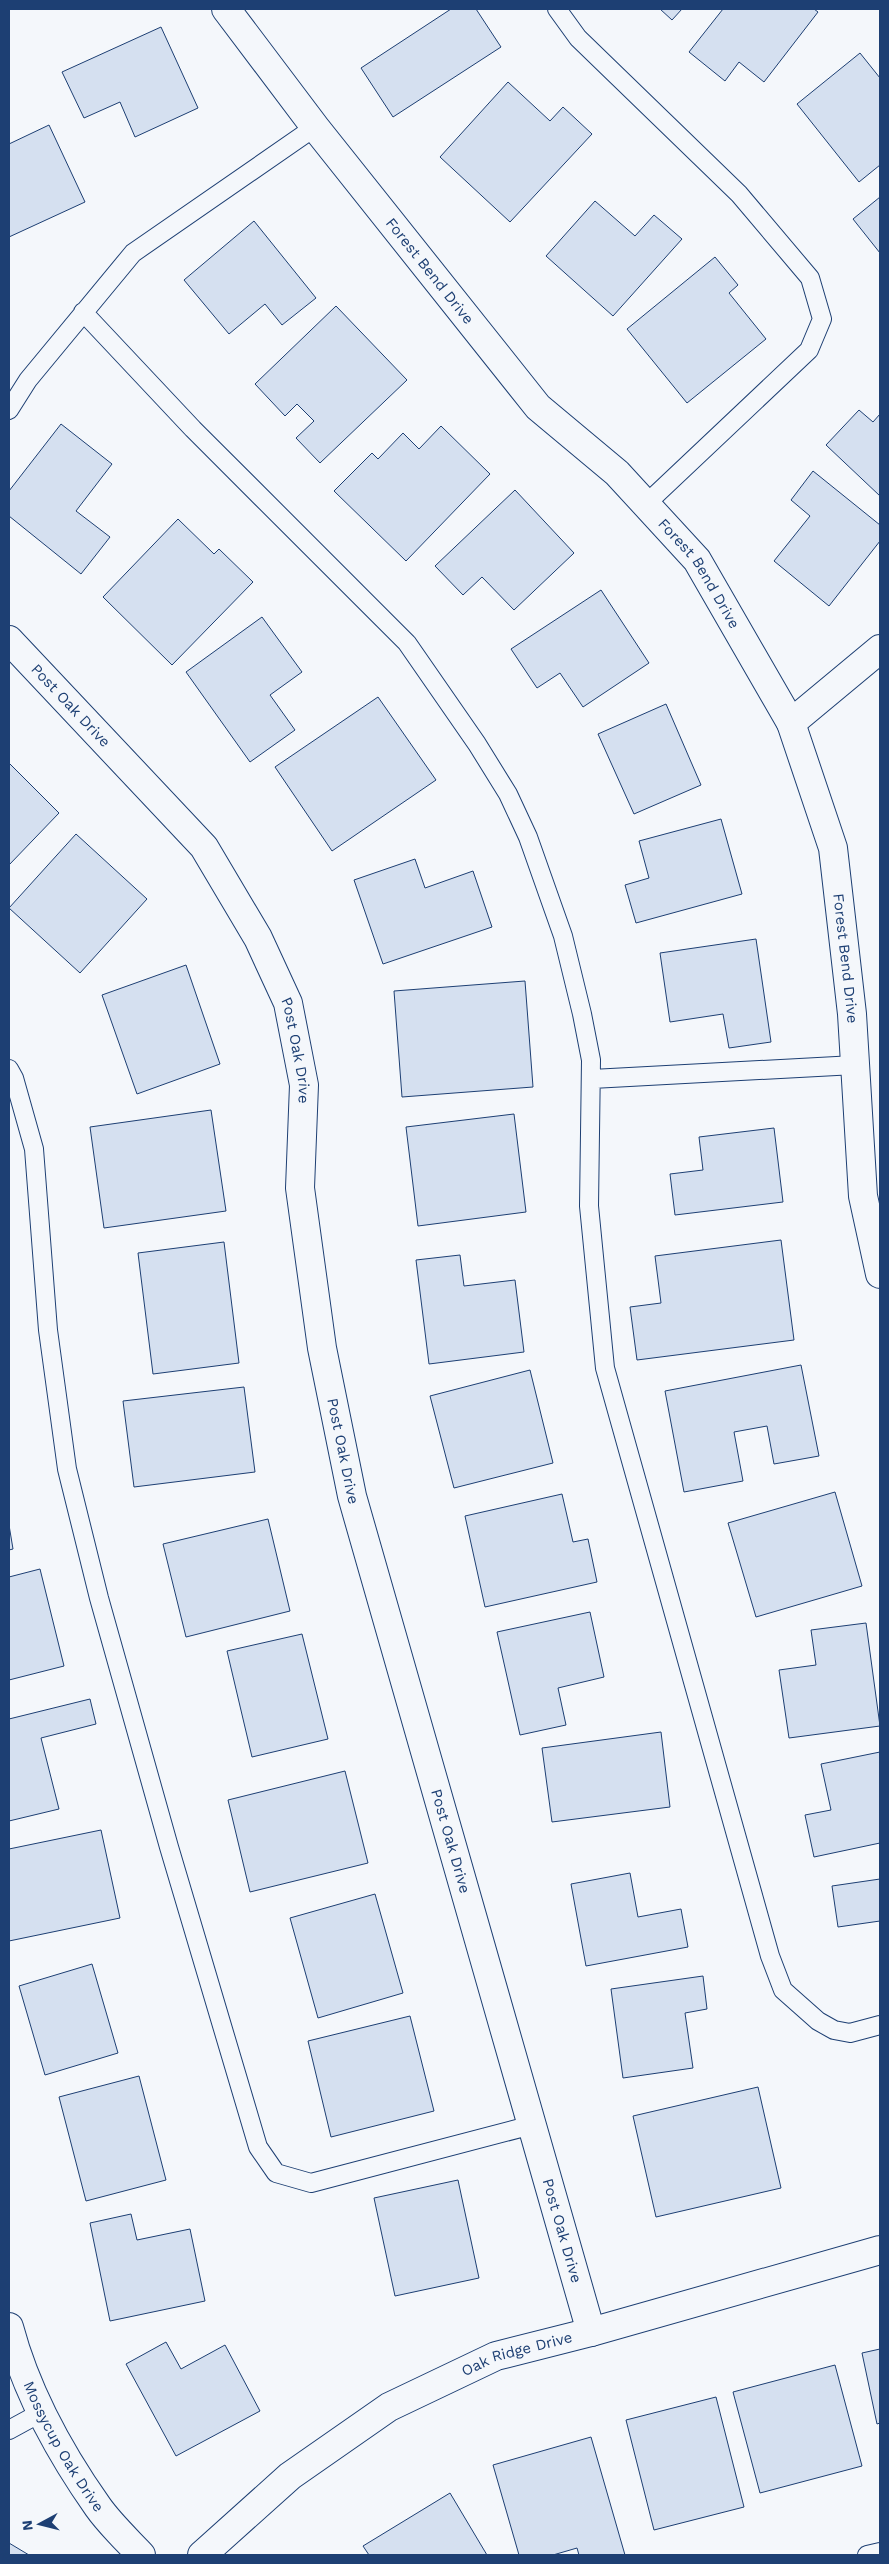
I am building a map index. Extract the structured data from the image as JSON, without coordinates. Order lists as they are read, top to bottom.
{
  "streets": {
    "street": [
      "Forest Bend Drive",
      "Post Oak Drive",
      "Oak Ridge Drive",
      "Mossycup Oak Drive"
    ]
  },
  "crossings": [
    ["Post Oak Drive", "Oak Ridge Drive"]
  ],
  "north": "left"
}
